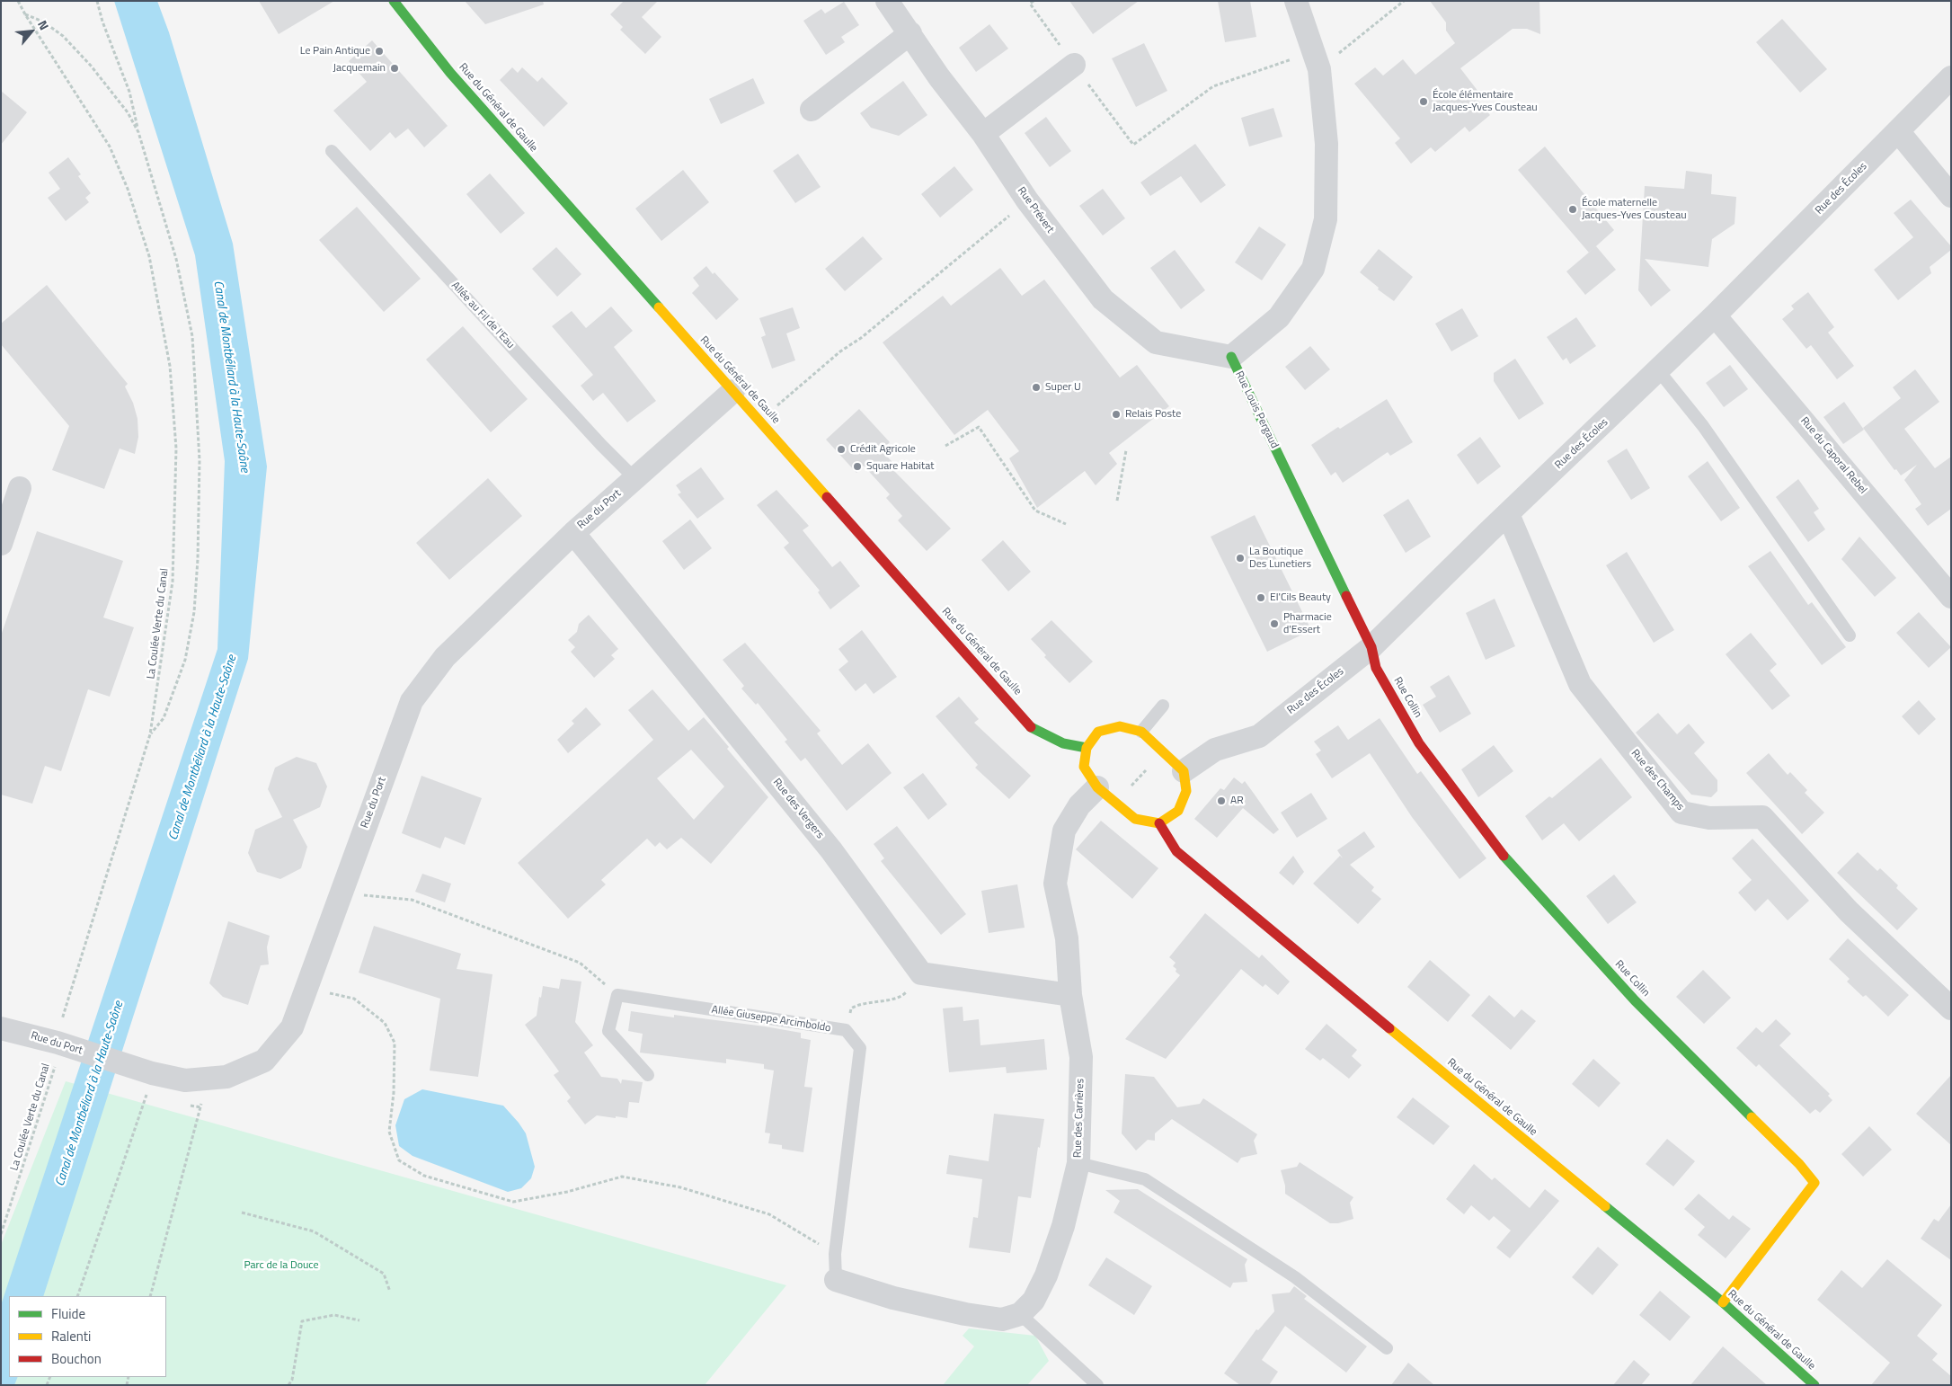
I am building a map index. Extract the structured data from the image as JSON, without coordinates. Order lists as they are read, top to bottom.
{
  "streets": {
    "main road": ["Rue du Général de Gaulle", "Rue Louis Pergaud", "Rue Collin"],
    "street": [
      "Rue des Écoles",
      "Rue Prévert",
      "Rue du Caporal Rebel",
      "Rue du Port",
      "Rue des Champs",
      "Rue des Vergers",
      "Rue des Carrières"
    ],
    "lane": ["Allée au Fil de l'Eau", "Allée Giuseppe Arcimboldo"],
    "path": ["La Coulée Verte du Canal"]
  },
  "crossings": [
    ["Rue du Général de Gaulle", "Rue du Port"],
    ["Rue du Général de Gaulle", "Rue Collin"],
    ["Rue du Général de Gaulle", "Rue des Carrières"],
    ["Rue des Écoles", "Rue Louis Pergaud"],
    ["Rue des Écoles", "Rue du Caporal Rebel"],
    ["Rue des Écoles", "Rue Collin"],
    ["Rue des Écoles", "Rue des Champs"],
    ["Rue Prévert", "Rue Louis Pergaud"],
    ["Allée au Fil de l'Eau", "Rue du Port"],
    ["Rue Louis Pergaud", "Rue Collin"],
    ["Rue du Port", "La Coulée Verte du Canal"],
    ["Rue du Port", "Rue des Vergers"]
  ],
  "water": ["Canal de Montbéliard à la Haute-Saône"],
  "parks": ["Parc de la Douce"],
  "places": [
    "Le Pain Antique",
    "Jacquemain",
    "École élémentaire Jacques-Yves Cousteau",
    "École maternelle Jacques-Yves Cousteau",
    "Super U",
    "Relais Poste",
    "Crédit Agricole",
    "Square Habitat",
    "La Boutique Des Lunetiers",
    "El'Cils Beauty",
    "Pharmacie d'Essert",
    "AR"
  ],
  "legend": ["Fluide", "Ralenti", "Bouchon"],
  "north": "top right"
}
